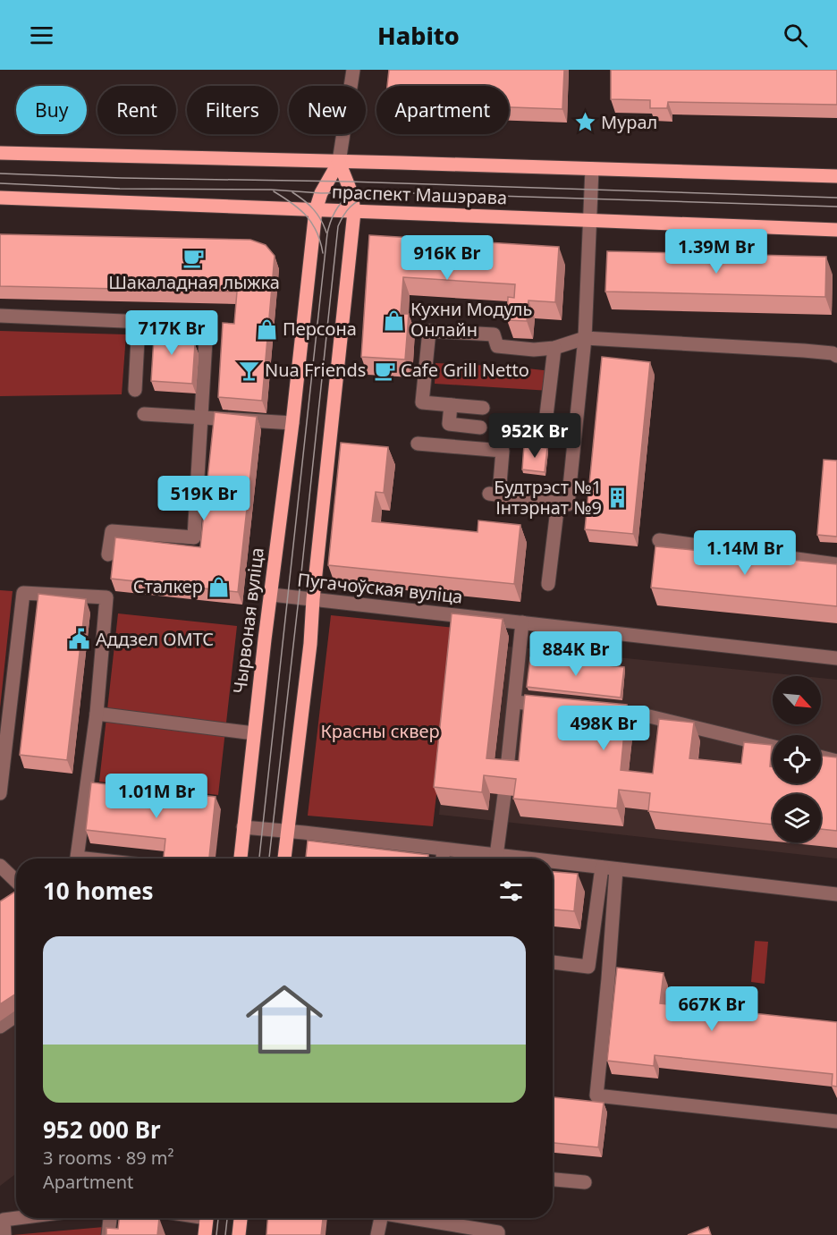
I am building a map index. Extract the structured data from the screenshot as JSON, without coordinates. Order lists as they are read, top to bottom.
{
  "streets": {
    "main road": ["праспект Машэрава", "Чырвоная вуліца"],
    "street": ["Пугачоўская вуліца"]
  },
  "crossings": [
    ["праспект Машэрава", "Чырвоная вуліца"],
    ["Пугачоўская вуліца", "Чырвоная вуліца"]
  ],
  "parks": ["Красны сквер"],
  "places": {
    "place": ["Мурал"],
    "cafe": ["Шакаладная лыжка", "Cafe Grill Netto"],
    "shop": ["Кухни Модуль Онлайн", "Персона", "Сталкер"],
    "bar": ["Nua Friends"],
    "building": ["Будтрэст №1 Інтэрнат №9"],
    "public building": ["Аддзел ОМТС"]
  },
  "north": "bottom right",
  "page": {
    "header": "Habito",
    "chip": [
      "Buy",
      "Rent",
      "Filters",
      "New",
      "Apartment"
    ],
    "price": [
      "1.39M Br",
      "916K Br",
      "717K Br",
      "952K Br",
      "519K Br",
      "1.14M Br",
      "884K Br",
      "498K Br",
      "1.01M Br",
      "667K Br"
    ],
    "heading": "10 homes",
    "list": [
      {
        "name": "952 000 Br",
        "note": "3 rooms · 89 m² · Apartment"
      }
    ]
  }
}
